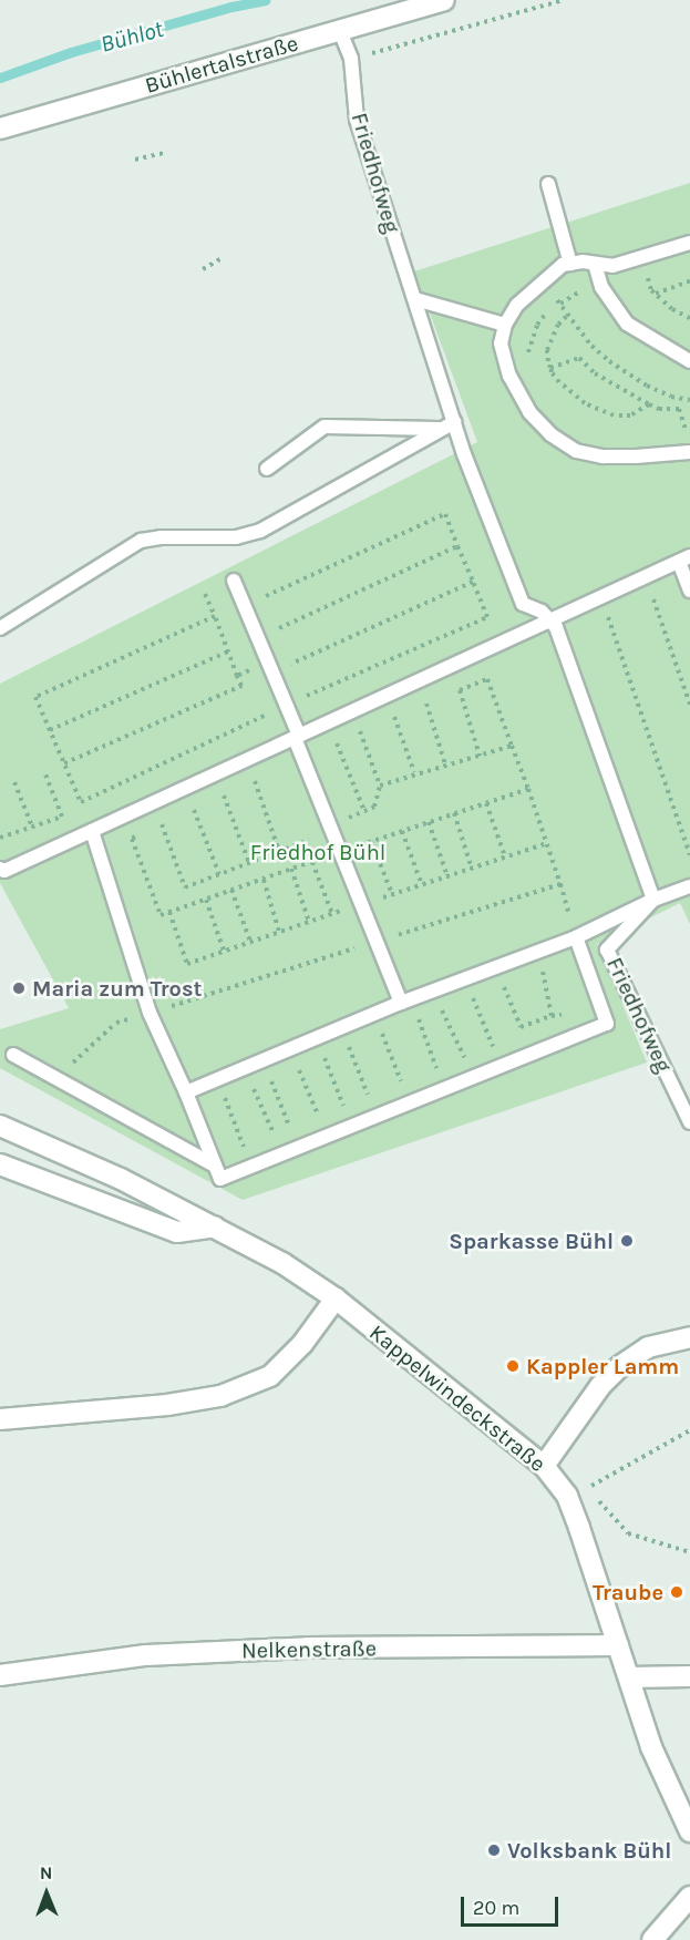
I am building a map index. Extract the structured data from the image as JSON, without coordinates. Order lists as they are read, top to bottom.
{
  "streets": {
    "street": ["Bühlertalstraße", "Kappelwindeckstraße", "Nelkenstraße"],
    "lane": ["Friedhofweg"]
  },
  "crossings": [
    ["Bühlertalstraße", "Friedhofweg"],
    ["Kappelwindeckstraße", "Nelkenstraße"]
  ],
  "water": ["Bühlot"],
  "parks": ["Friedhof Bühl"],
  "places": [
    "Maria zum Trost",
    "Sparkasse Bühl",
    "Kappler Lamm",
    "Traube",
    "Volksbank Bühl"
  ],
  "scale_bar": "20 m",
  "north": "top"
}
